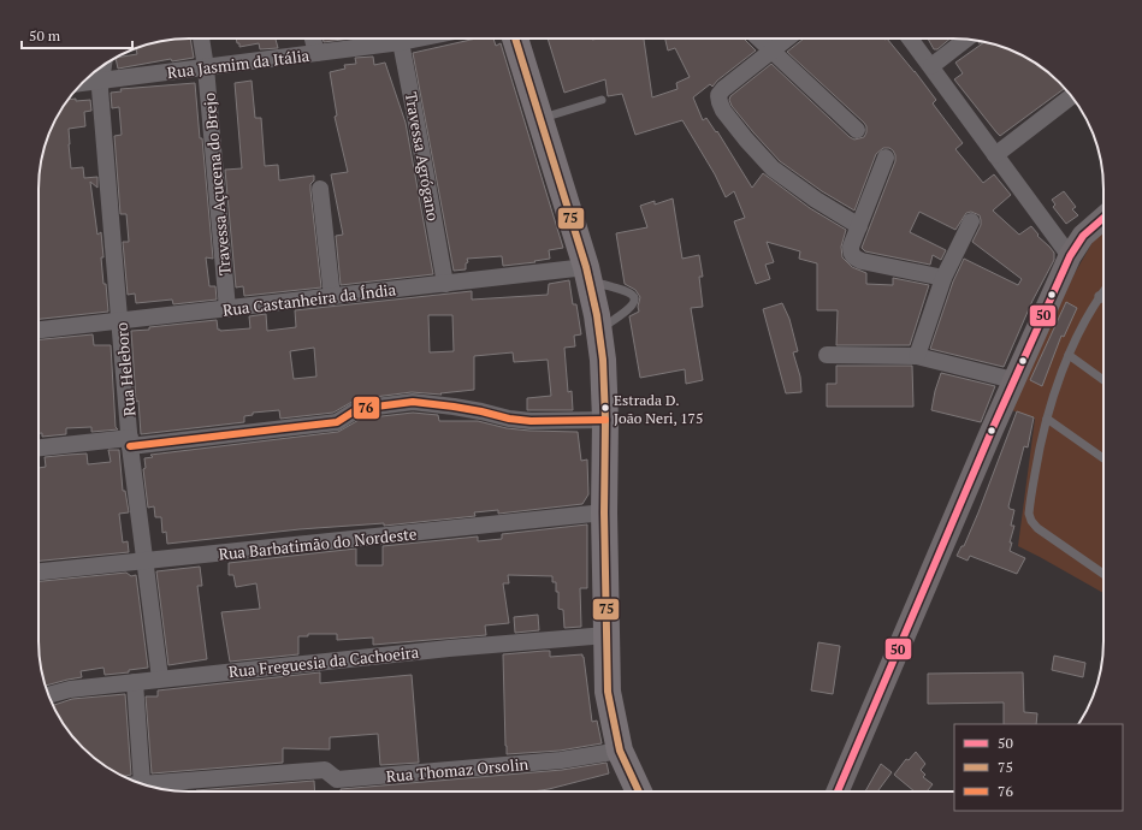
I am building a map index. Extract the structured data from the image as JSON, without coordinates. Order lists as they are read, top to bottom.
{
  "streets": {
    "street": [
      "Rua Jasmim da Itália",
      "Travessa Agrógano",
      "Travessa Açucena do Brejo",
      "Rua Castanheira da Índia",
      "Rua Heleboro",
      "Rua Barbatimão do Nordeste",
      "Rua Freguesia da Cachoeira",
      "Rua Thomaz Orsolin"
    ]
  },
  "crossings": [
    ["Rua Jasmim da Itália", "Travessa Açucena do Brejo"],
    ["Rua Jasmim da Itália", "Rua Heleboro"],
    ["Travessa Agrógano", "Rua Castanheira da Índia"],
    ["Travessa Açucena do Brejo", "Rua Castanheira da Índia"],
    ["Rua Castanheira da Índia", "Rua Heleboro"],
    ["Rua Heleboro", "Rua Barbatimão do Nordeste"],
    ["Rua Heleboro", "Rua Freguesia da Cachoeira"]
  ],
  "places": ["Estrada D. João Neri, 175"],
  "lines": ["transit line 75", "transit line 50", "transit line 76"],
  "legend": ["50", "75", "76"],
  "scale_bar": "50 m"
}
